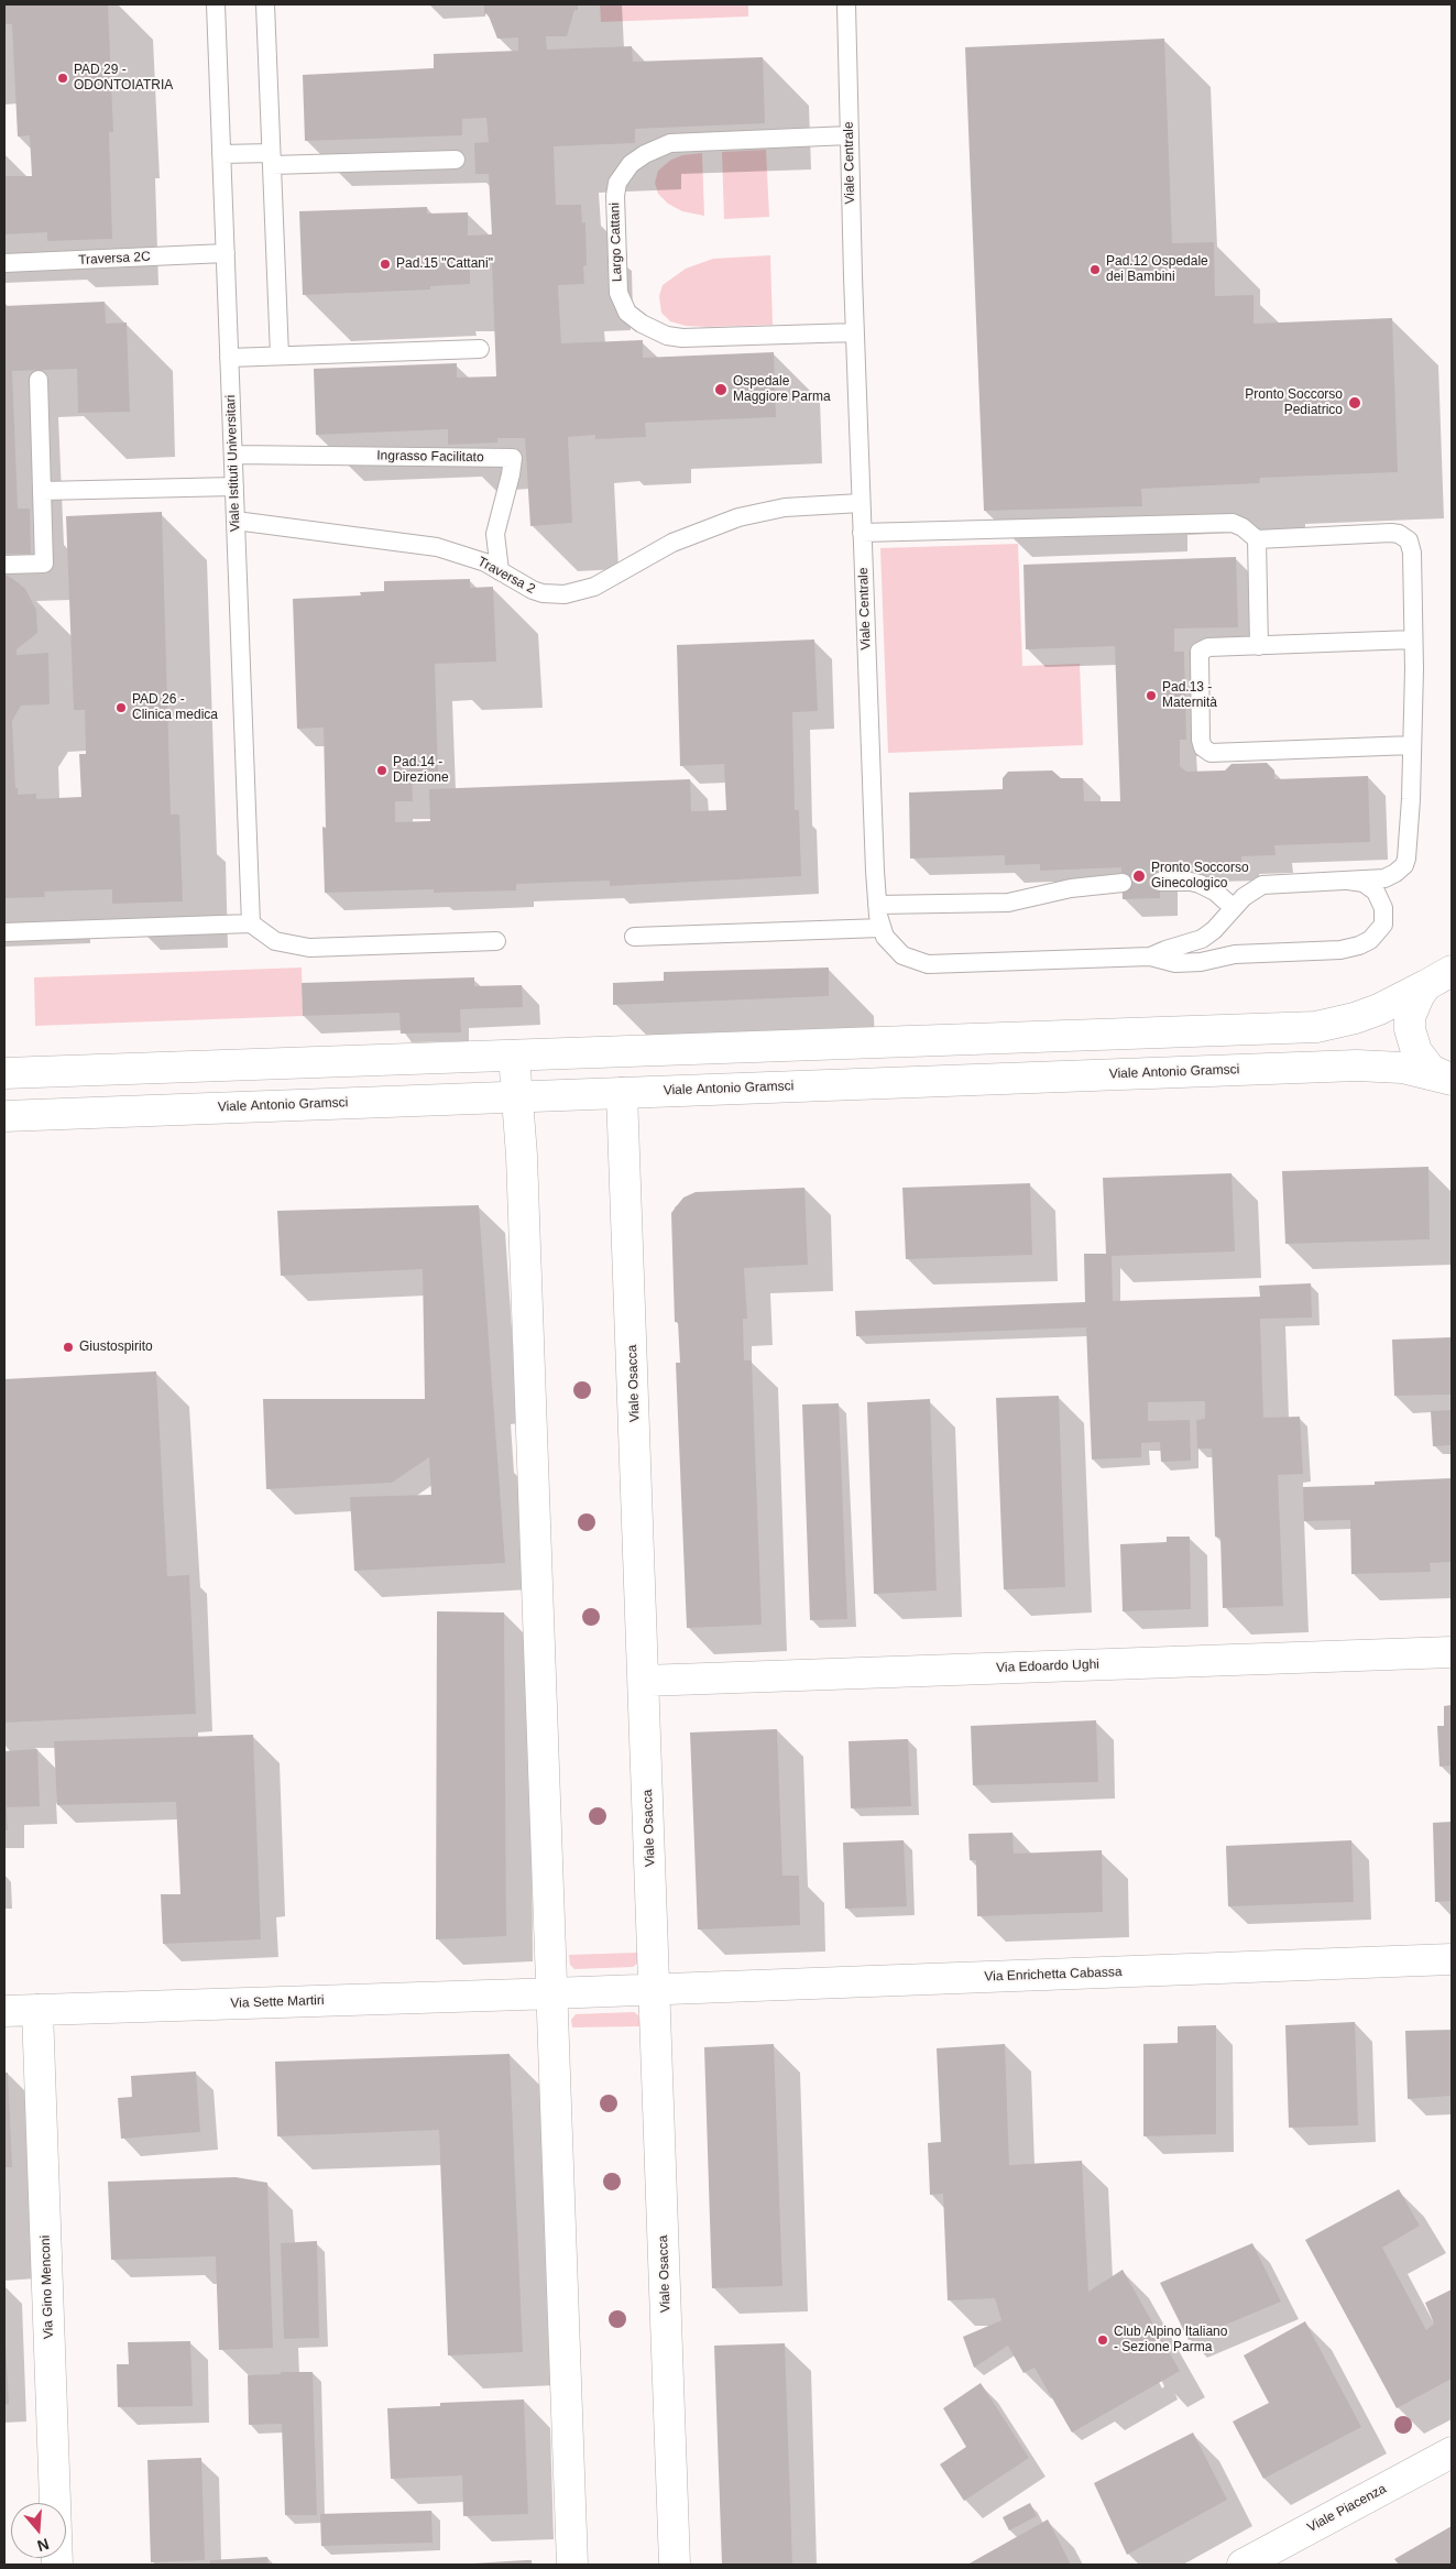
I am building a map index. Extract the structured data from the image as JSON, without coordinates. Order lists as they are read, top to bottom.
{
  "streets": {
    "street": [
      "Viale Antonio Gramsci",
      "Viale Osacca",
      "Via Edoardo Ughi",
      "Via Enrichetta Cabassa",
      "Via Sette Martiri",
      "Via Gino Menconi",
      "Viale Piacenza"
    ],
    "lane": [
      "Viale Centrale",
      "Largo Cattani",
      "Traversa 2C",
      "Ingrasso Facilitato",
      "Viale Istituti Universitari",
      "Traversa 2"
    ]
  },
  "crossings": [
    ["Viale Centrale", "Largo Cattani"],
    ["Viale Centrale", "Traversa 2"],
    ["Traversa 2C", "Viale Istituti Universitari"],
    ["Ingrasso Facilitato", "Viale Istituti Universitari"],
    ["Ingrasso Facilitato", "Traversa 2"],
    ["Viale Istituti Universitari", "Traversa 2"],
    ["Viale Antonio Gramsci", "Viale Osacca"],
    ["Viale Osacca", "Via Edoardo Ughi"],
    ["Viale Osacca", "Via Enrichetta Cabassa"],
    ["Via Enrichetta Cabassa", "Via Sette Martiri"],
    ["Via Sette Martiri", "Via Gino Menconi"]
  ],
  "places": [
    "PAD 29 - ODONTOIATRIA",
    "Pad.15 \"Cattani\"",
    "Pad.12 Ospedale dei Bambini",
    "Ospedale Maggiore Parma",
    "Pronto Soccorso Pediatrico",
    "Pad.13 - Maternità",
    "PAD 26 - Clinica medica",
    "Pad.14 - Direzione",
    "Pronto Soccorso Ginecologico",
    "Giustospirito",
    "Club Alpino Italiano - Sezione Parma"
  ],
  "north": "bottom"
}
